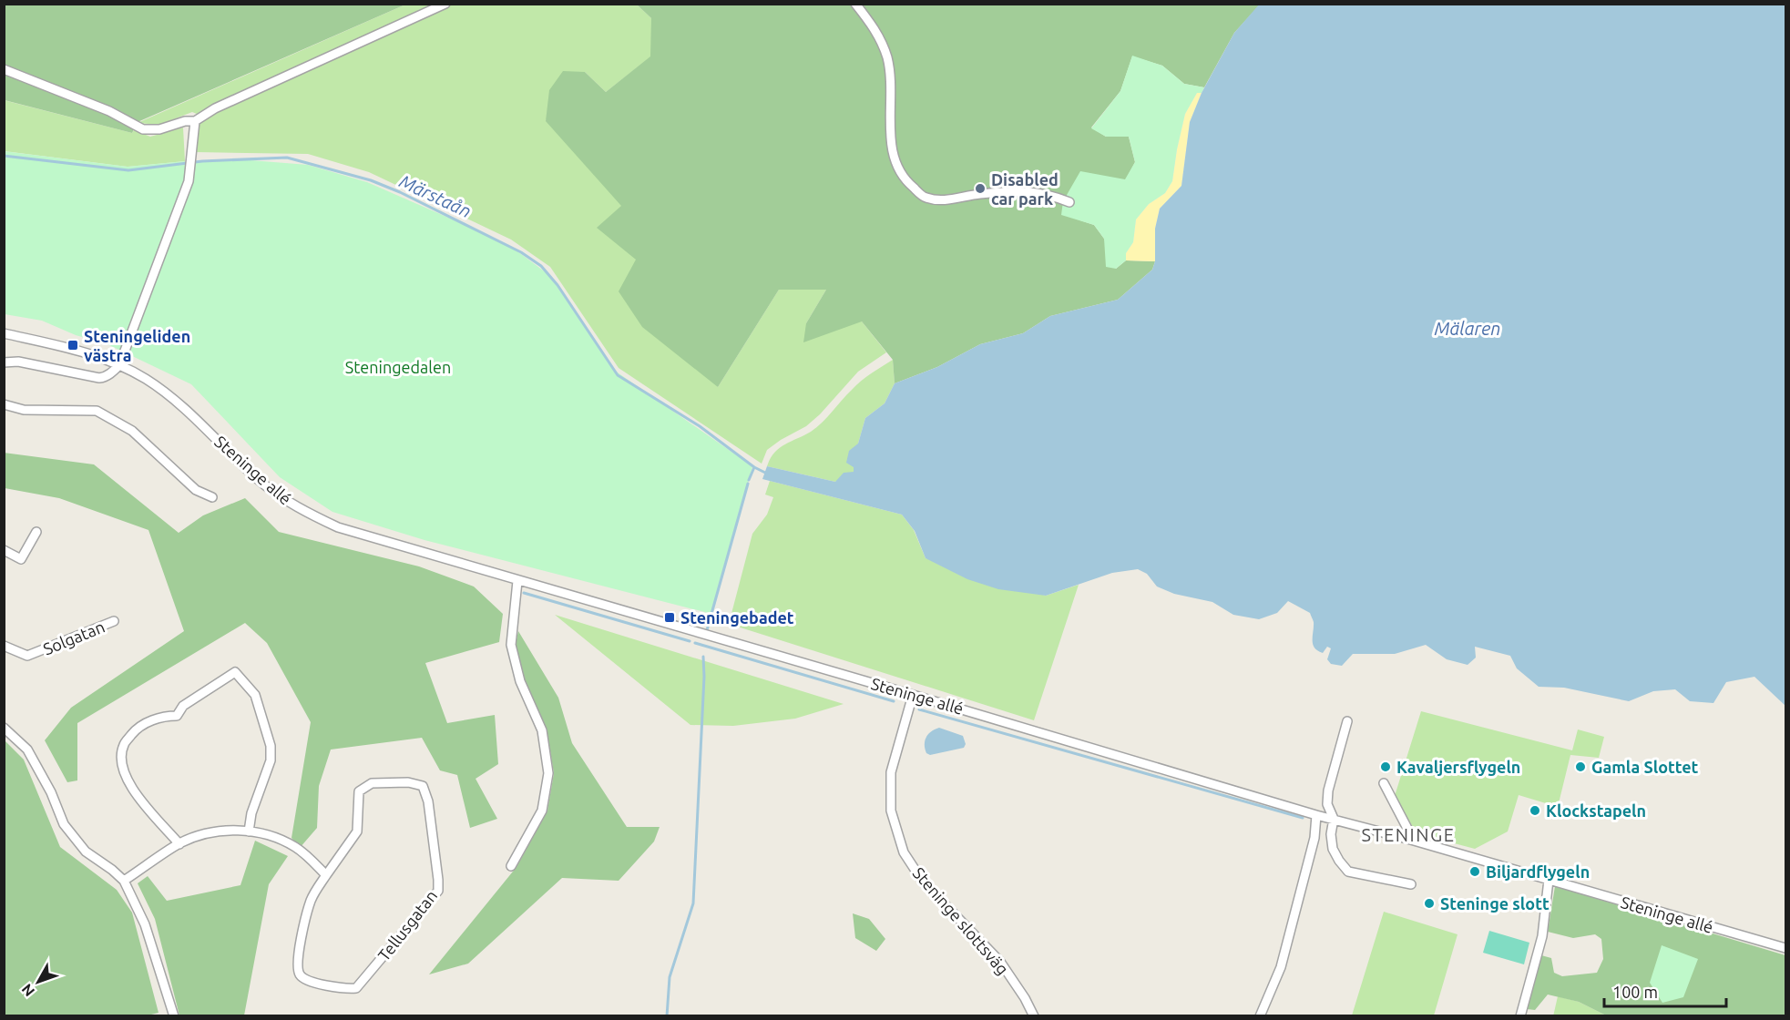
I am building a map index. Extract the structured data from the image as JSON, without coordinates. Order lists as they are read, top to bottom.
{
  "streets": {
    "street": [
      "Steninge allé",
      "Solgatan",
      "Steninge slottsväg",
      "Tellusgatan"
    ]
  },
  "crossings": [
    ["Steninge allé", "Steninge slottsväg"]
  ],
  "districts": ["STENINGE"],
  "water": ["Märstaån", "Mälaren"],
  "parks": ["Steningedalen"],
  "places": {
    "other": [
      "Disabled car park",
      "Kavaljersflygeln",
      "Gamla Slottet",
      "Klockstapeln",
      "Biljardflygeln",
      "Steninge slott"
    ],
    "transit": ["Steningeliden västra", "Steningebadet"]
  },
  "scale_bar": "100 m",
  "north": "bottom left"
}
